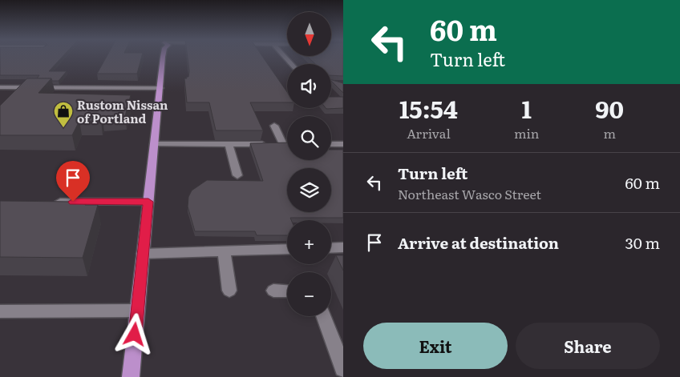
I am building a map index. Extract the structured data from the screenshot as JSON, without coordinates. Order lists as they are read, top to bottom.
{
  "places": {
    "shop": ["Rustom Nissan of Portland"]
  },
  "north": "bottom",
  "page": {
    "turn": ["60 m", "Turn left"],
    "map_buttons": ["+", "−"],
    "eta": [
      "15:54",
      "Arrival",
      "1",
      "min",
      "90",
      "m"
    ],
    "list": [
      {
        "name": "Turn left",
        "note": "Northeast Wasco Street",
        "value": "60 m"
      },
      {
        "name": "Arrive at destination",
        "value": "30 m"
      }
    ],
    "buttons": ["Exit", "Share"]
  }
}
